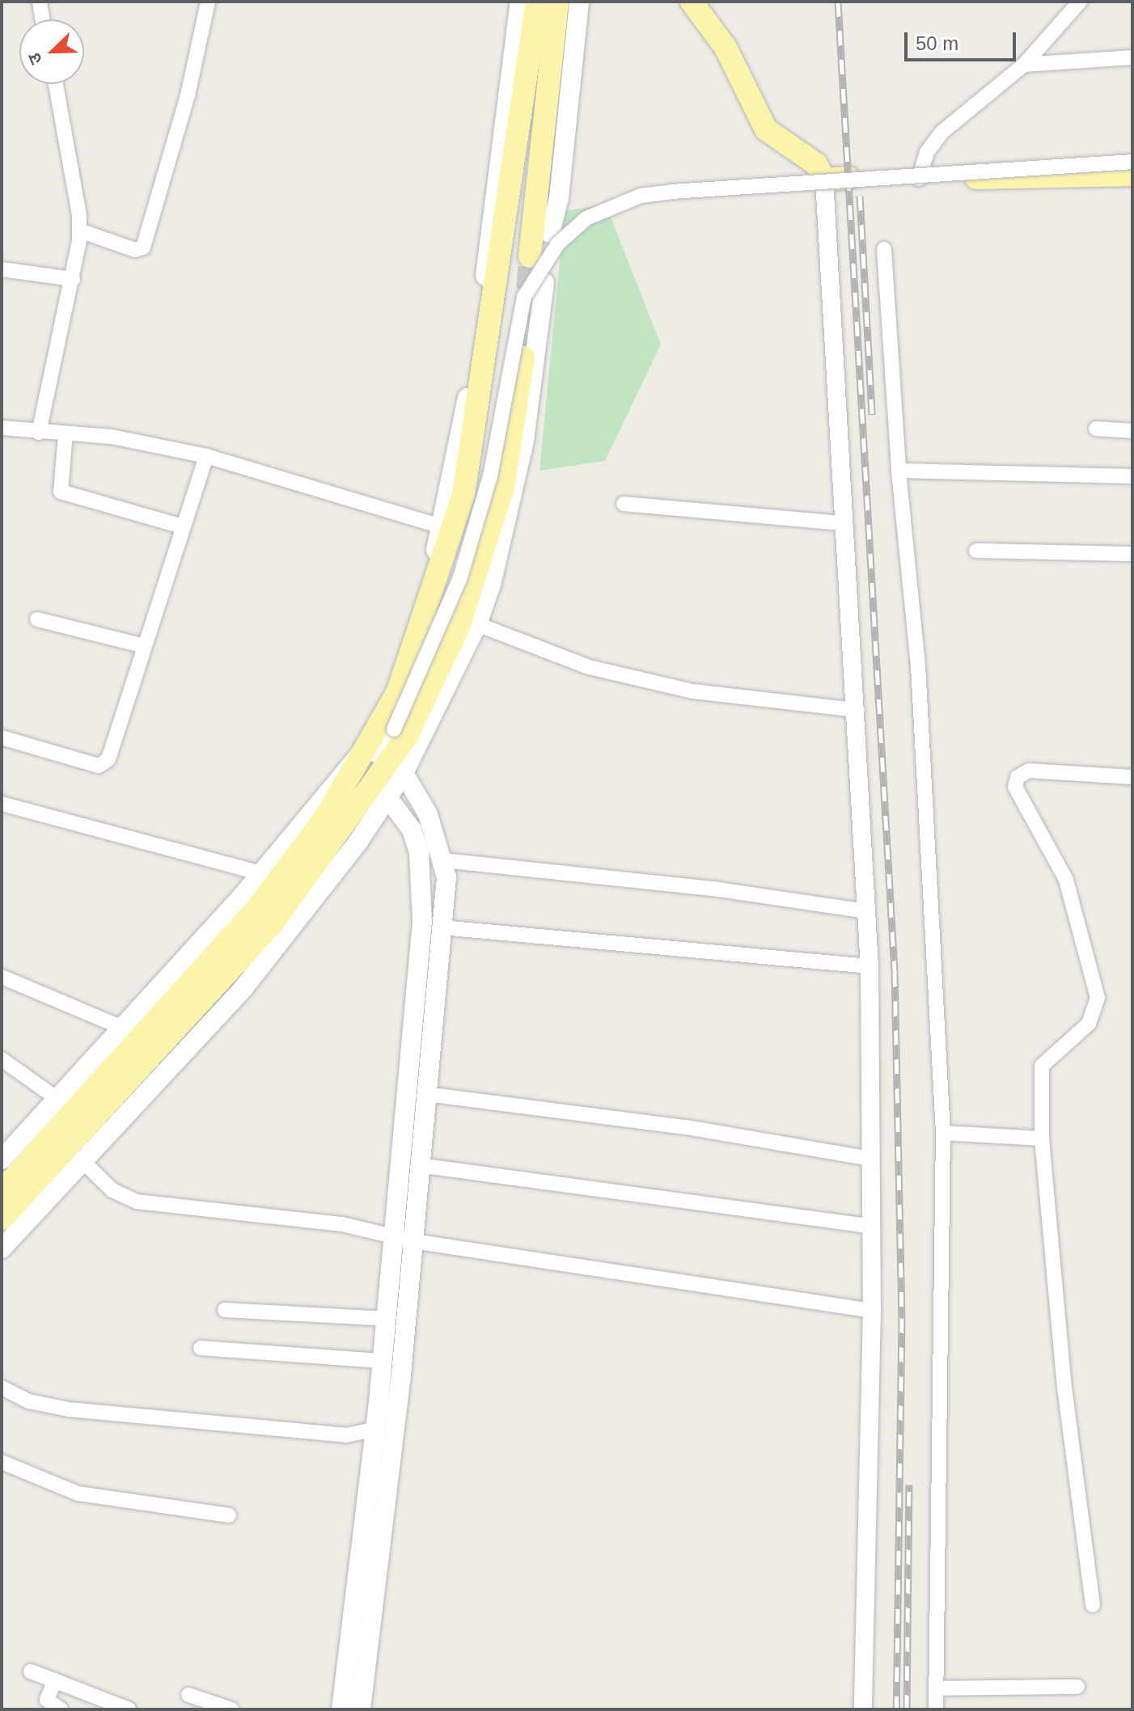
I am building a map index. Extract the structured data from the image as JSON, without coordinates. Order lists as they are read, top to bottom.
{
  "scale_bar": "50 m",
  "north": "bottom left"
}
